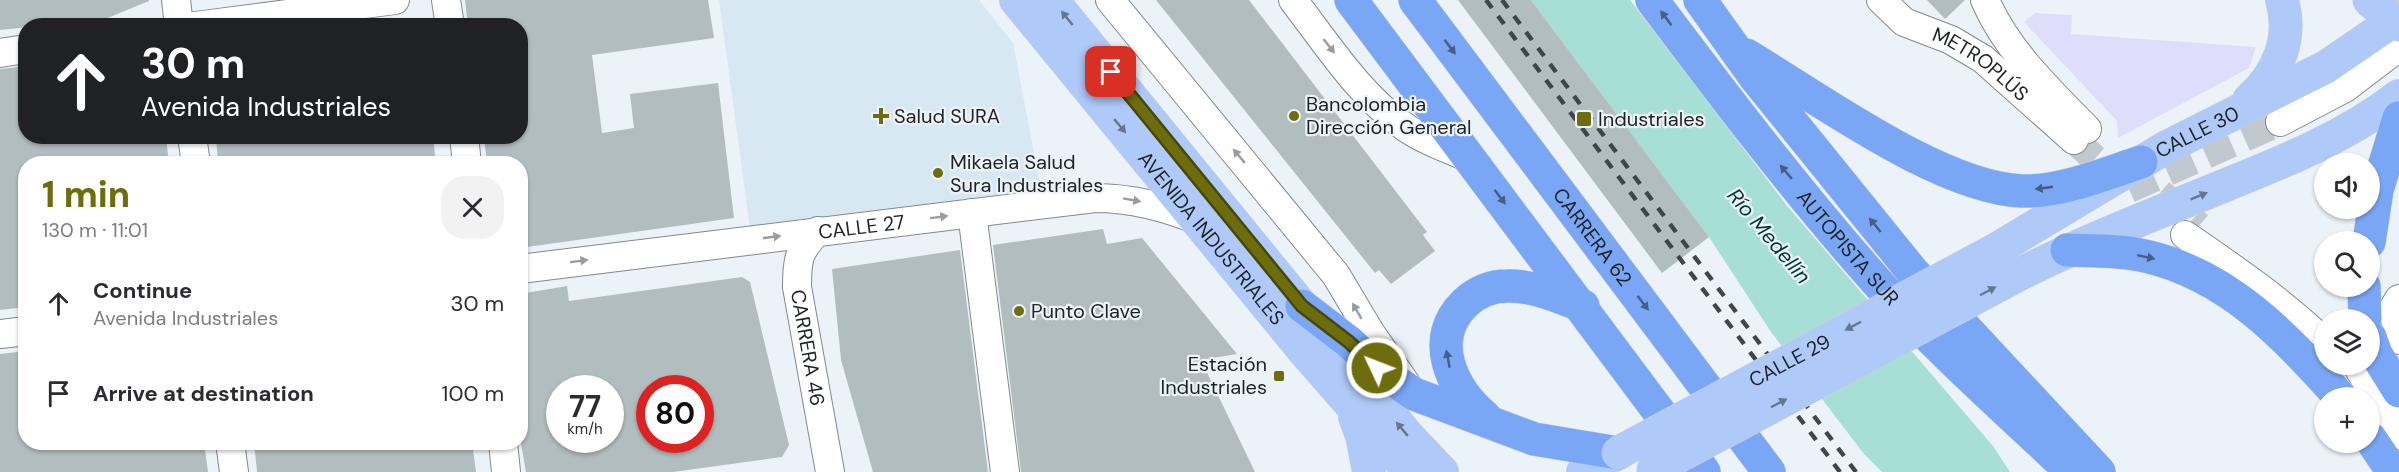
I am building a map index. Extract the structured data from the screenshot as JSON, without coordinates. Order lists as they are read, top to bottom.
{
  "streets": {
    "highway": ["CARRERA 62", "AUTOPISTA SUR"],
    "main road": ["CALLE 30", "AVENIDA INDUSTRIALES", "CALLE 29"],
    "street": ["METROPLÚS", "CALLE 27", "CARRERA 46"]
  },
  "crossings": [
    ["CALLE 30", "CALLE 29"],
    ["CALLE 27", "AVENIDA INDUSTRIALES"],
    ["CALLE 27", "CARRERA 46"]
  ],
  "one_way": ["CALLE 27"],
  "water": ["Río Medellín"],
  "places": {
    "health": ["Salud SURA"],
    "other": ["Bancolombia Dirección General", "Mikaela Salud Sura Industriales", "Punto Clave"],
    "transit": ["Industriales", "Estación Industriales"]
  },
  "page": {
    "turn": ["30 m", "Avenida Industriales"],
    "map_buttons": "+",
    "heading": ["1 min", "130 m · 11:01"],
    "list": [
      {
        "name": "Continue",
        "note": "Avenida Industriales",
        "value": "30 m"
      },
      {
        "name": "Arrive at destination",
        "value": "100 m"
      }
    ],
    "speed": "77 km/h",
    "limit": "80"
  }
}
